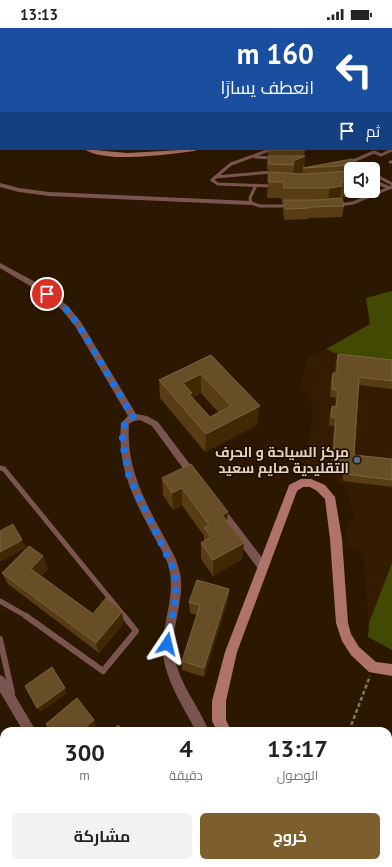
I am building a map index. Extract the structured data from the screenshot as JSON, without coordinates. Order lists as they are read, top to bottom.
{
  "places": ["مركز السياحة و الحرف التقليدية صايم سعيد"],
  "page": {
    "status": "13:13",
    "turn": ["160 m", "انعطف يسارًا"],
    "then": "ثم",
    "eta": [
      "13:17",
      "الوصول",
      "4",
      "دقيقة",
      "300",
      "m"
    ],
    "buttons": ["خروج", "مشاركة"]
  }
}
